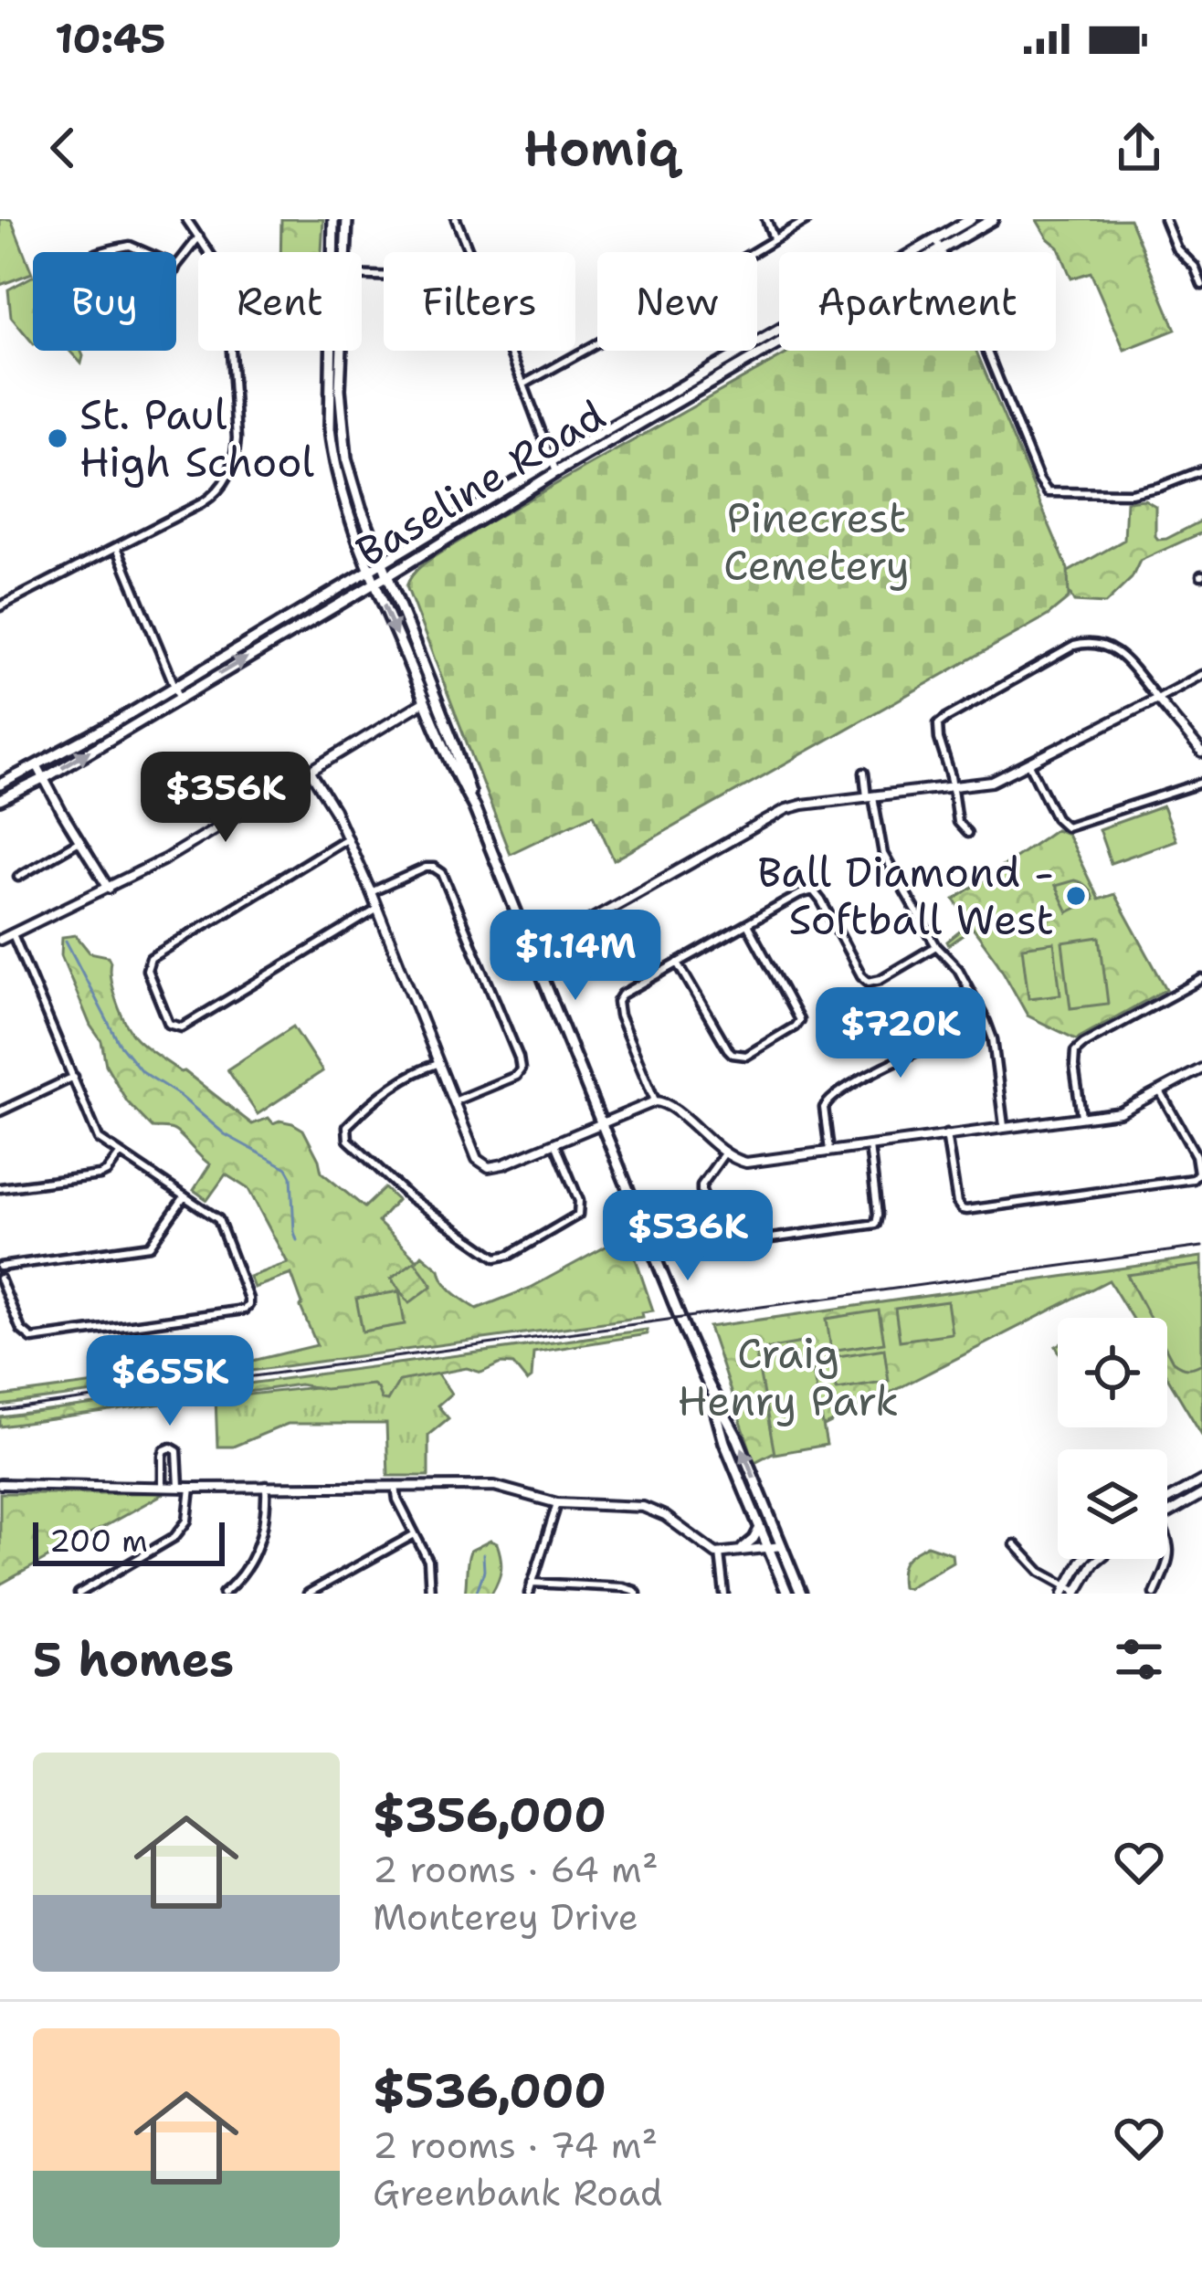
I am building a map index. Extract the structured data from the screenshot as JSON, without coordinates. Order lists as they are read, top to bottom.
{
  "streets": {
    "main road": ["Baseline Road"]
  },
  "parks": ["Pinecrest Cemetery", "Craig Henry Park"],
  "places": ["St. Paul High School", "Ball Diamond - Softball West"],
  "scale_bar": "200 m",
  "page": {
    "status": "10:45",
    "header": "Homiq",
    "chip": [
      "Buy",
      "Rent",
      "Filters",
      "New",
      "Apartment"
    ],
    "price": [
      "$356K",
      "$1.14M",
      "$720K",
      "$536K",
      "$655K"
    ],
    "scale": "200 m",
    "heading": "5 homes",
    "list": [
      {
        "name": "$356,000",
        "note": "2 rooms · 64 m² · Monterey Drive"
      },
      {
        "name": "$536,000",
        "note": "2 rooms · 74 m² · Greenbank Road"
      }
    ]
  }
}
